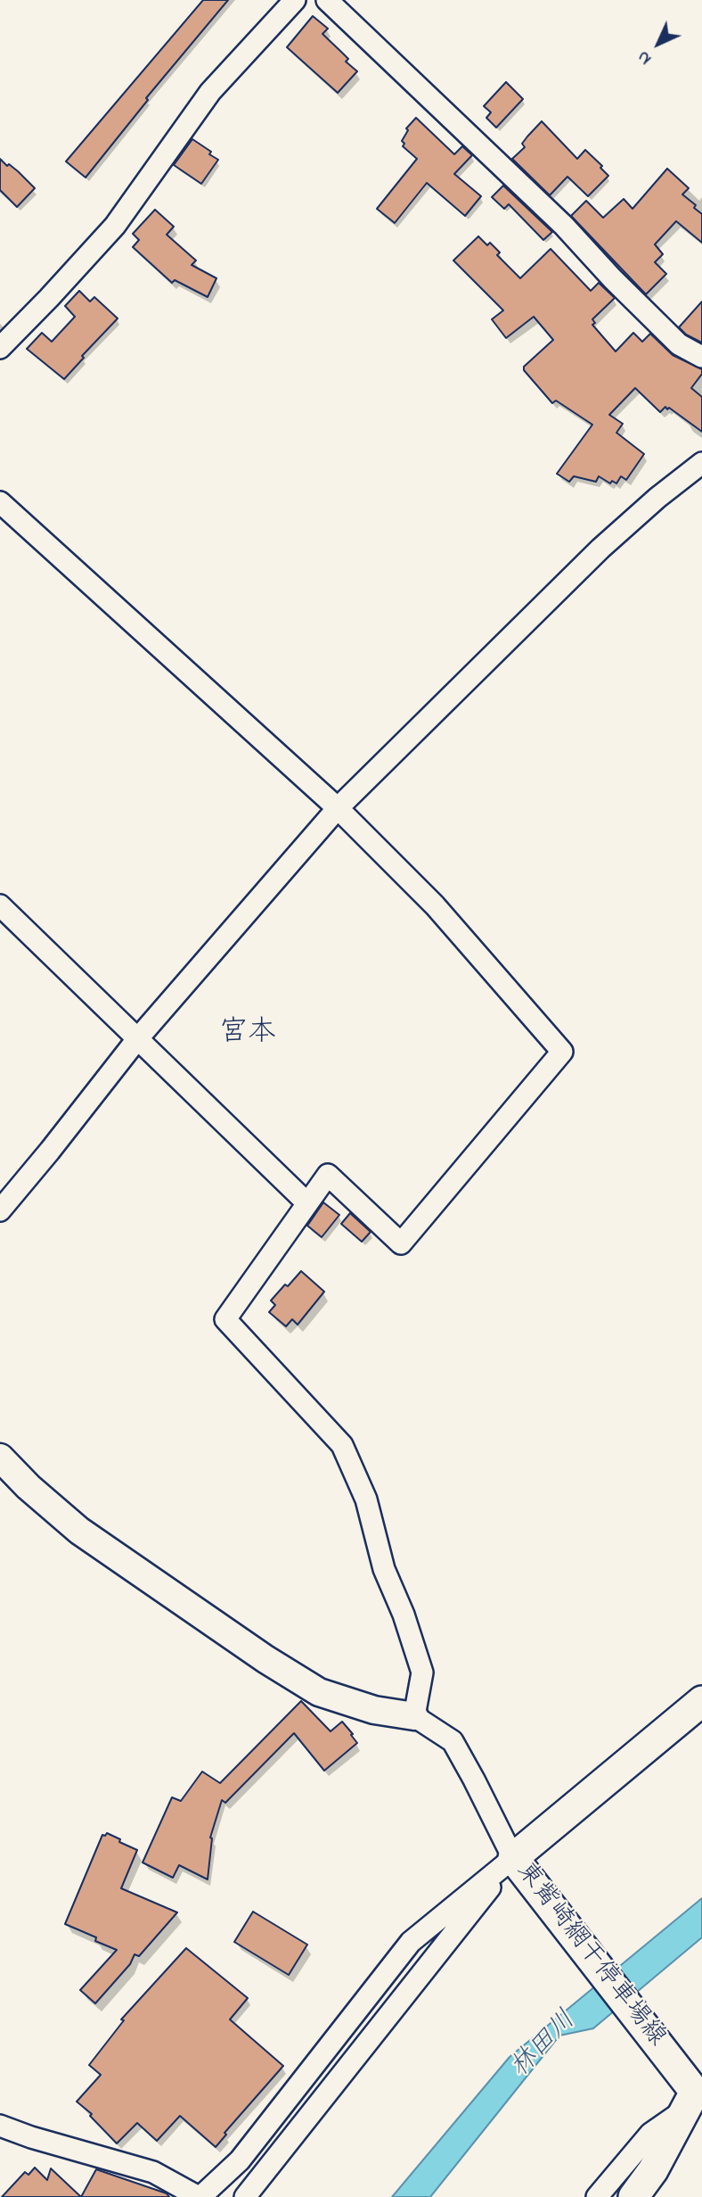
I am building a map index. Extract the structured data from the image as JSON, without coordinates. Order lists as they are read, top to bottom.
{
  "streets": {
    "main road": ["東觜崎網干停車場線"]
  },
  "districts": ["宮本"],
  "water": ["林田川"],
  "north": "bottom left"
}
